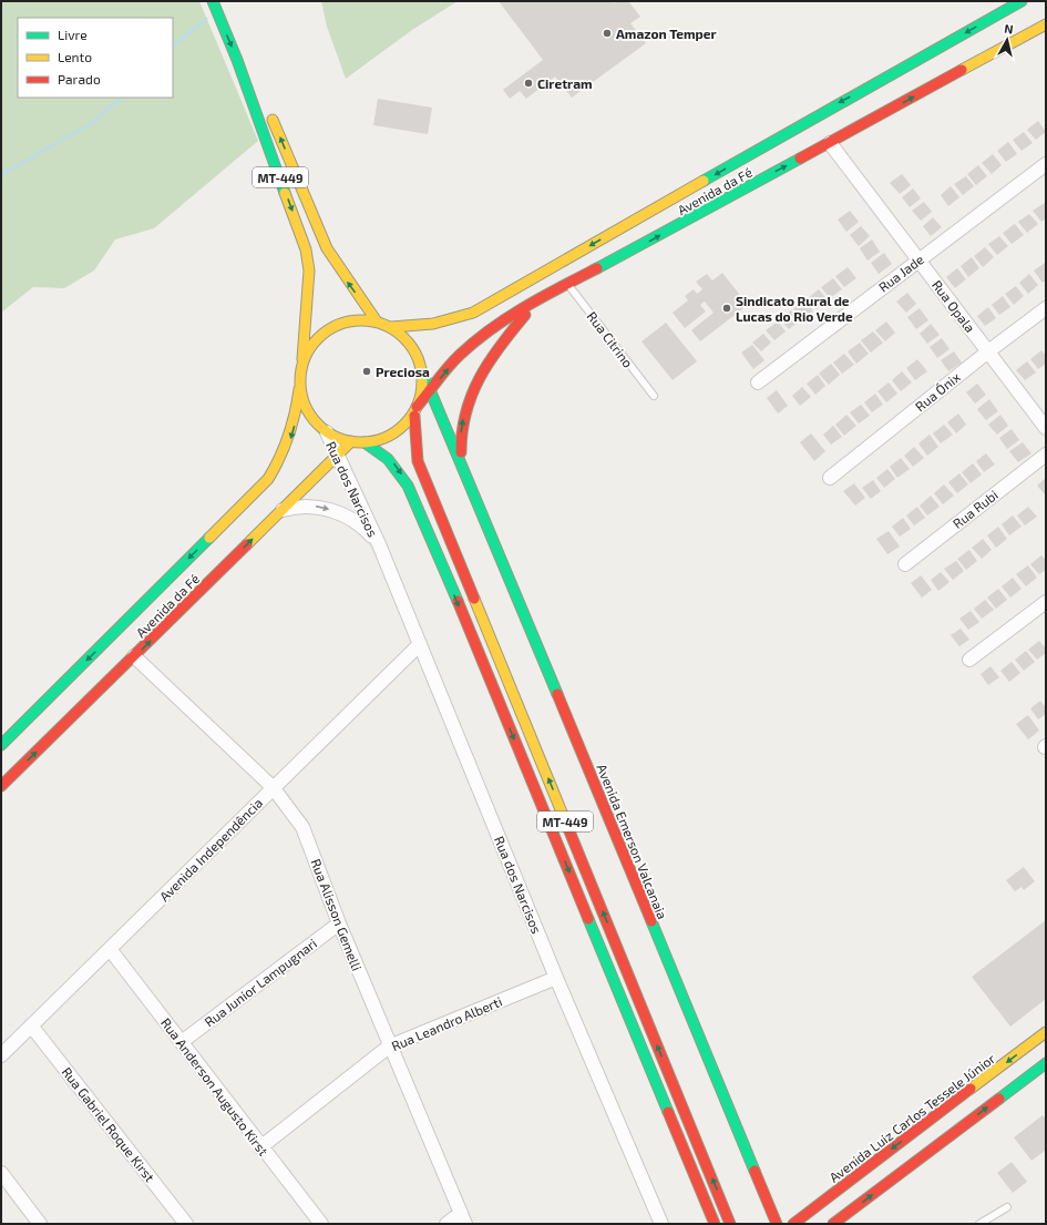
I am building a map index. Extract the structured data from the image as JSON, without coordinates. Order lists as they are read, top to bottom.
{
  "streets": {
    "main road": [
      "MT-449",
      "Avenida da Fé",
      "Avenida Emerson Valcanaia",
      "Avenida Luiz Carlos Tessele Júnior"
    ],
    "street": [
      "Rua Jade",
      "Rua Opala",
      "Rua Ónix",
      "Rua dos Narcisos",
      "Rua Rubi",
      "Avenida Independência",
      "Rua Alisson Gemelli",
      "Rua Junior Lampugnari",
      "Rua Leandro Alberti",
      "Rua Anderson Augusto Kirst",
      "Rua Gabriel Roque Kirst"
    ],
    "lane": ["Rua Citrino"]
  },
  "crossings": [
    ["MT-449", "Avenida da Fé"],
    ["MT-449", "Rua dos Narcisos"],
    ["MT-449", "Avenida Emerson Valcanaia"],
    ["Avenida da Fé", "Rua Opala"],
    ["Avenida da Fé", "Rua Citrino"],
    ["Avenida da Fé", "Rua dos Narcisos"],
    ["Avenida da Fé", "Avenida Emerson Valcanaia"],
    ["Avenida da Fé", "Rua Alisson Gemelli"],
    ["Rua Jade", "Rua Opala"],
    ["Rua Opala", "Rua Ónix"],
    ["Rua dos Narcisos", "Avenida Emerson Valcanaia"],
    ["Rua dos Narcisos", "Avenida Independência"],
    ["Rua dos Narcisos", "Rua Leandro Alberti"],
    ["Avenida Independência", "Rua Alisson Gemelli"],
    ["Avenida Independência", "Rua Anderson Augusto Kirst"],
    ["Avenida Independência", "Rua Gabriel Roque Kirst"],
    ["Rua Alisson Gemelli", "Rua Junior Lampugnari"],
    ["Rua Alisson Gemelli", "Rua Leandro Alberti"],
    ["Rua Junior Lampugnari", "Rua Anderson Augusto Kirst"],
    ["Rua Leandro Alberti", "Rua Anderson Augusto Kirst"]
  ],
  "places": [
    "Amazon Temper",
    "Ciretram",
    "Sindicato Rural de Lucas do Rio Verde",
    "Preciosa"
  ],
  "legend": ["Livre", "Lento", "Parado"],
  "north": "top"
}
